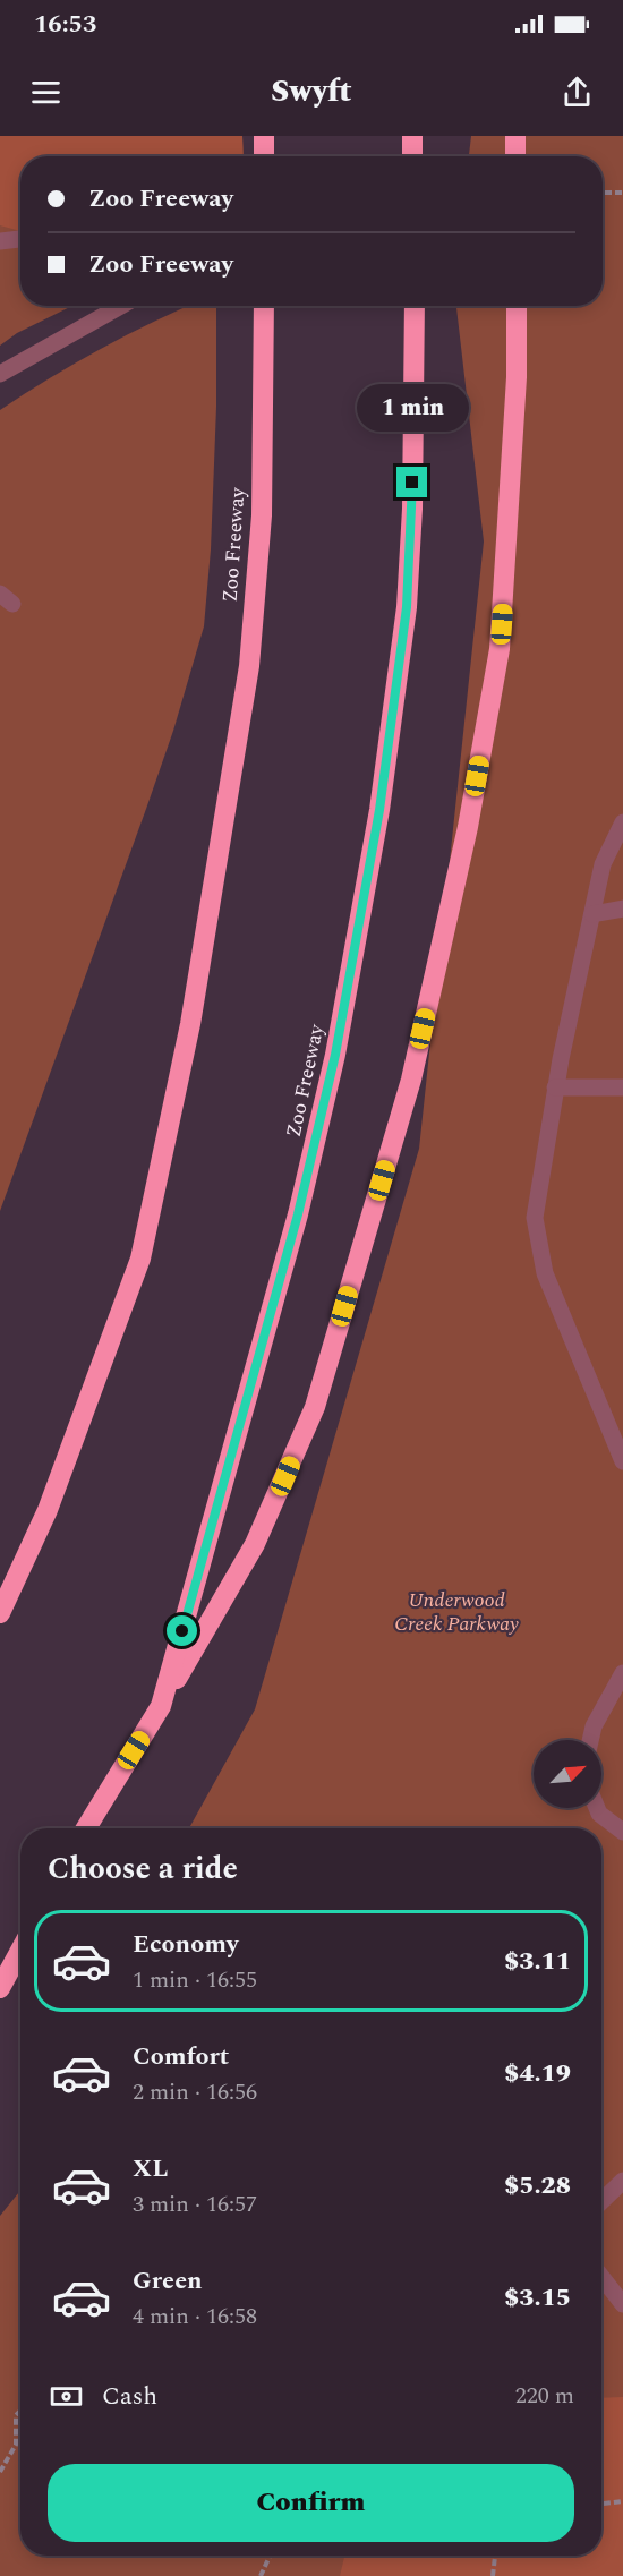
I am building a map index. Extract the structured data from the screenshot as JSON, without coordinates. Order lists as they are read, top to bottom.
{
  "streets": {
    "highway": ["Zoo Freeway"]
  },
  "parks": ["Underwood Creek Parkway"],
  "north": "top right",
  "page": {
    "status": "16:53",
    "header": "Swyft",
    "banner": ["Zoo Freeway", "Zoo Freeway"],
    "bubble": "1 min",
    "heading": "Choose a ride",
    "list": [
      {
        "name": "Economy",
        "note": "1 min · 16:55",
        "value": "$3.11"
      },
      {
        "name": "Comfort",
        "note": "2 min · 16:56",
        "value": "$4.19"
      },
      {
        "name": "XL",
        "note": "3 min · 16:57",
        "value": "$5.28"
      },
      {
        "name": "Green",
        "note": "4 min · 16:58",
        "value": "$3.15"
      }
    ],
    "pay": ["Cash", "220 m"],
    "buttons": "Confirm"
  }
}
